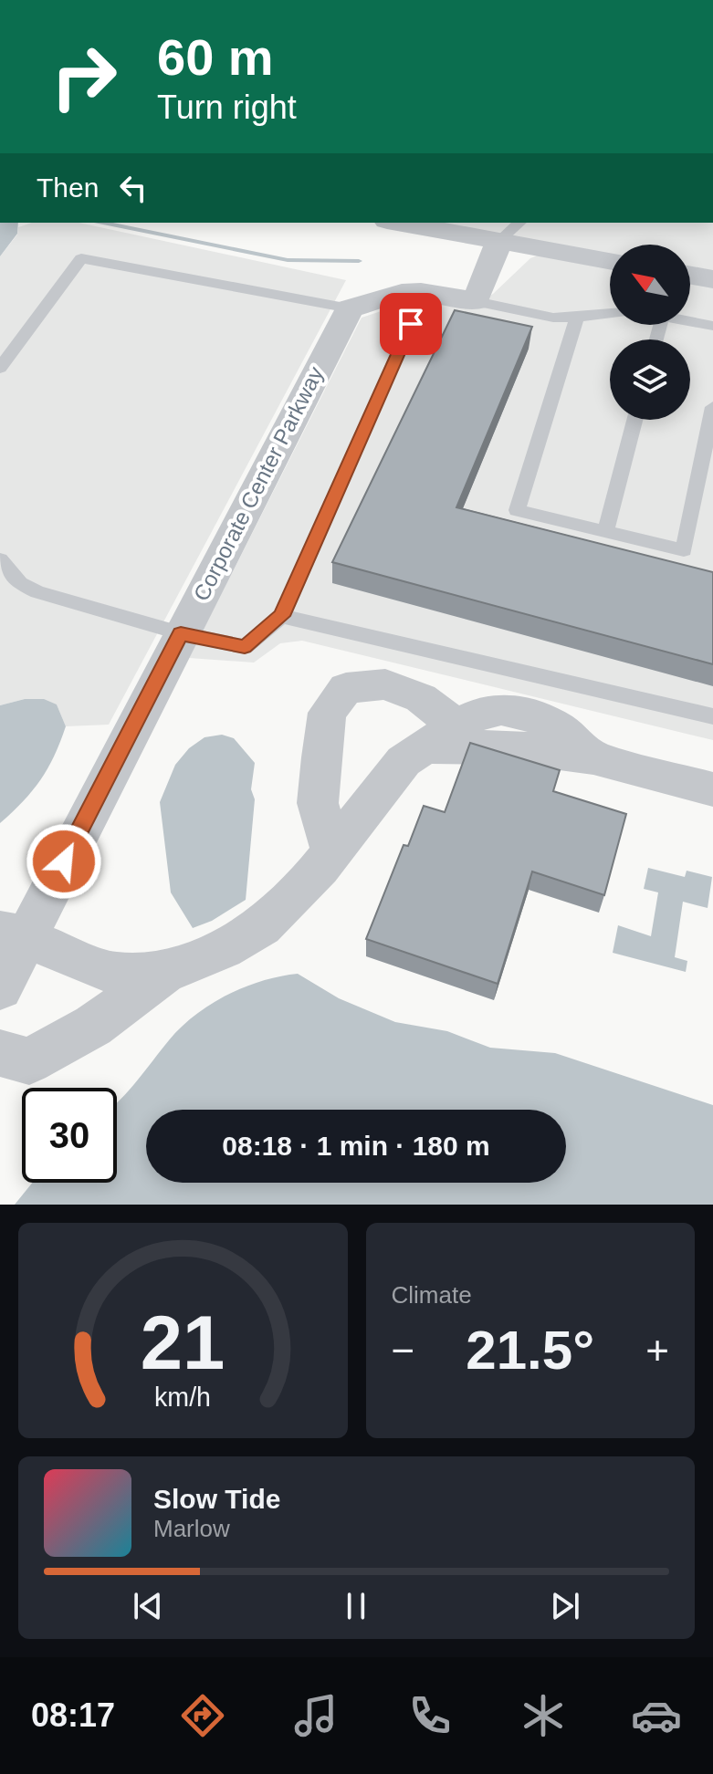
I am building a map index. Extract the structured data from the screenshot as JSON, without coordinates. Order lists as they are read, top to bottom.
{
  "streets": {
    "street": ["Corporate Center Parkway"]
  },
  "north": "top left",
  "page": {
    "turn": ["60 m", "Turn right"],
    "then": "Then",
    "limit": "30",
    "trip": "08:18 · 1 min · 180 m",
    "tile": "Climate",
    "heat": ["−", "21.5°", "+"],
    "song": ["Slow Tide", "Marlow"],
    "tabs": "08:17",
    "gauge": ["21", "km/h"]
  }
}
